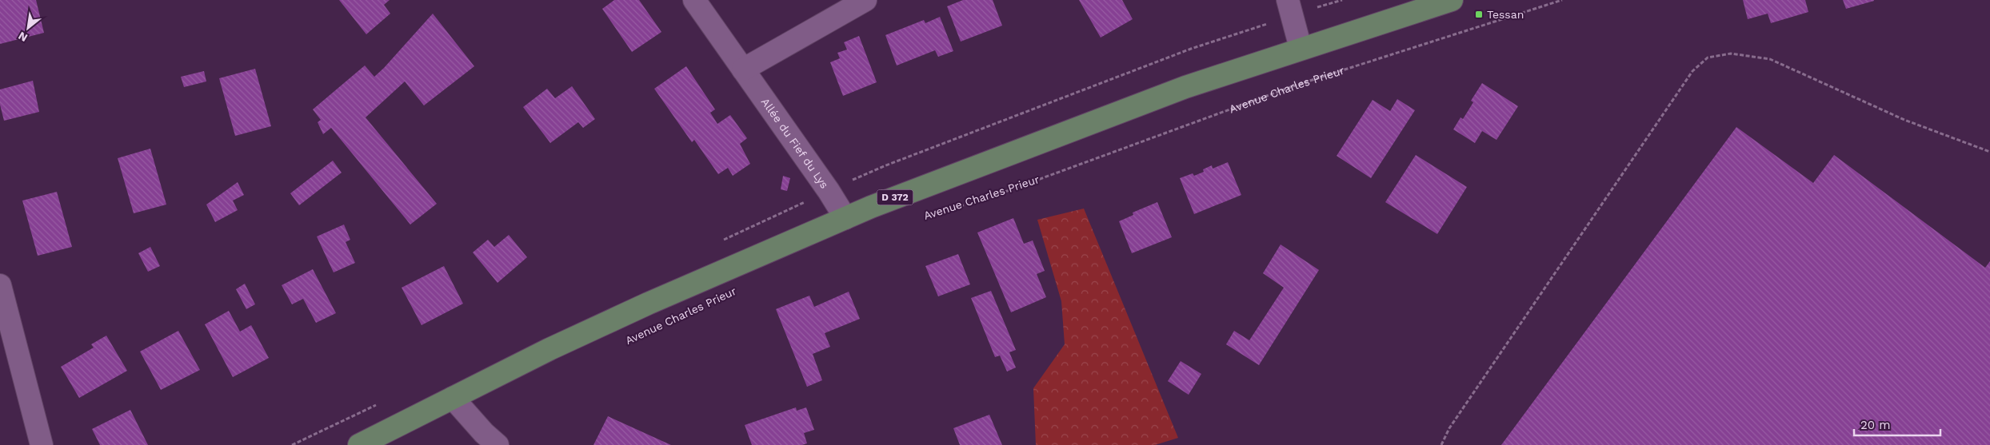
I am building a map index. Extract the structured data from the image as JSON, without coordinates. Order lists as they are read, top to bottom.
{
  "streets": {
    "main road": ["D 372"],
    "street": ["Allée du Fief du Lys"],
    "path": ["Avenue Charles Prieur"]
  },
  "crossings": [
    ["Allée du Fief du Lys", "D 372"]
  ],
  "places": {
    "transit": ["Tessan"]
  },
  "scale_bar": "20 m",
  "north": "bottom left"
}
